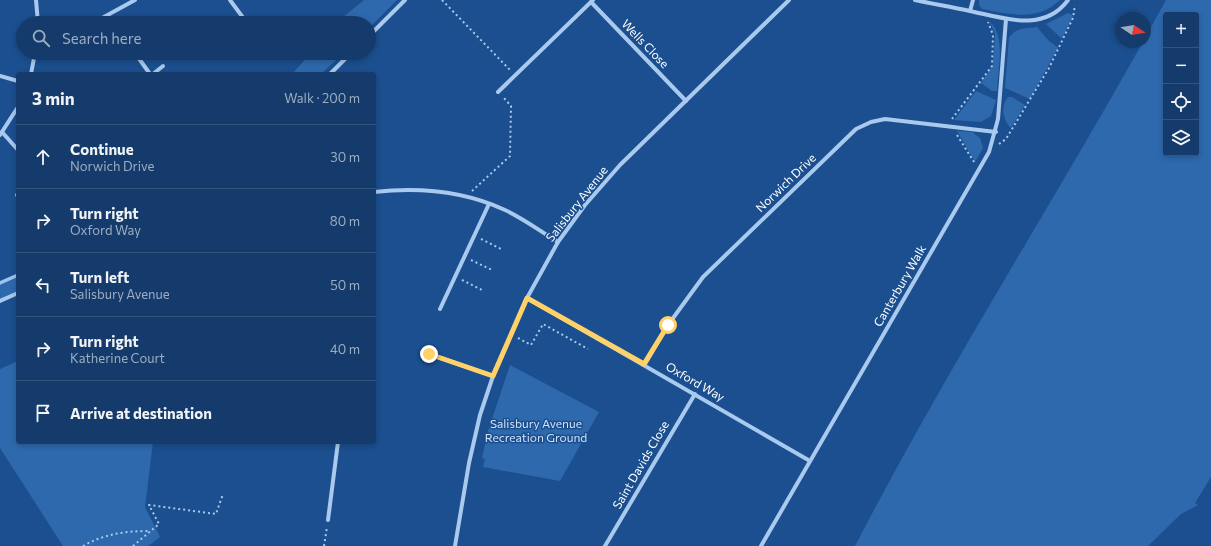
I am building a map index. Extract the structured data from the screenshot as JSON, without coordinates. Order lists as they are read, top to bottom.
{
  "streets": {
    "street": [
      "Wells Close",
      "Norwich Drive",
      "Salisbury Avenue",
      "Canterbury Walk",
      "Oxford Way",
      "Saint Davids Close"
    ]
  },
  "crossings": [
    ["Wells Close", "Salisbury Avenue"],
    ["Norwich Drive", "Canterbury Walk"],
    ["Norwich Drive", "Oxford Way"],
    ["Salisbury Avenue", "Oxford Way"],
    ["Canterbury Walk", "Oxford Way"],
    ["Oxford Way", "Saint Davids Close"]
  ],
  "parks": ["Salisbury Avenue Recreation Ground"],
  "north": "right",
  "page": {
    "map_buttons": ["+", "−"],
    "search": "Search here",
    "heading": ["3 min", "Walk · 200 m"],
    "list": [
      ["Continue", "Norwich Drive", "30 m"],
      ["Turn right", "Oxford Way", "80 m"],
      ["Turn left", "Salisbury Avenue", "50 m"],
      ["Turn right", "Katherine Court", "40 m"],
      "Arrive at destination"
    ]
  }
}
